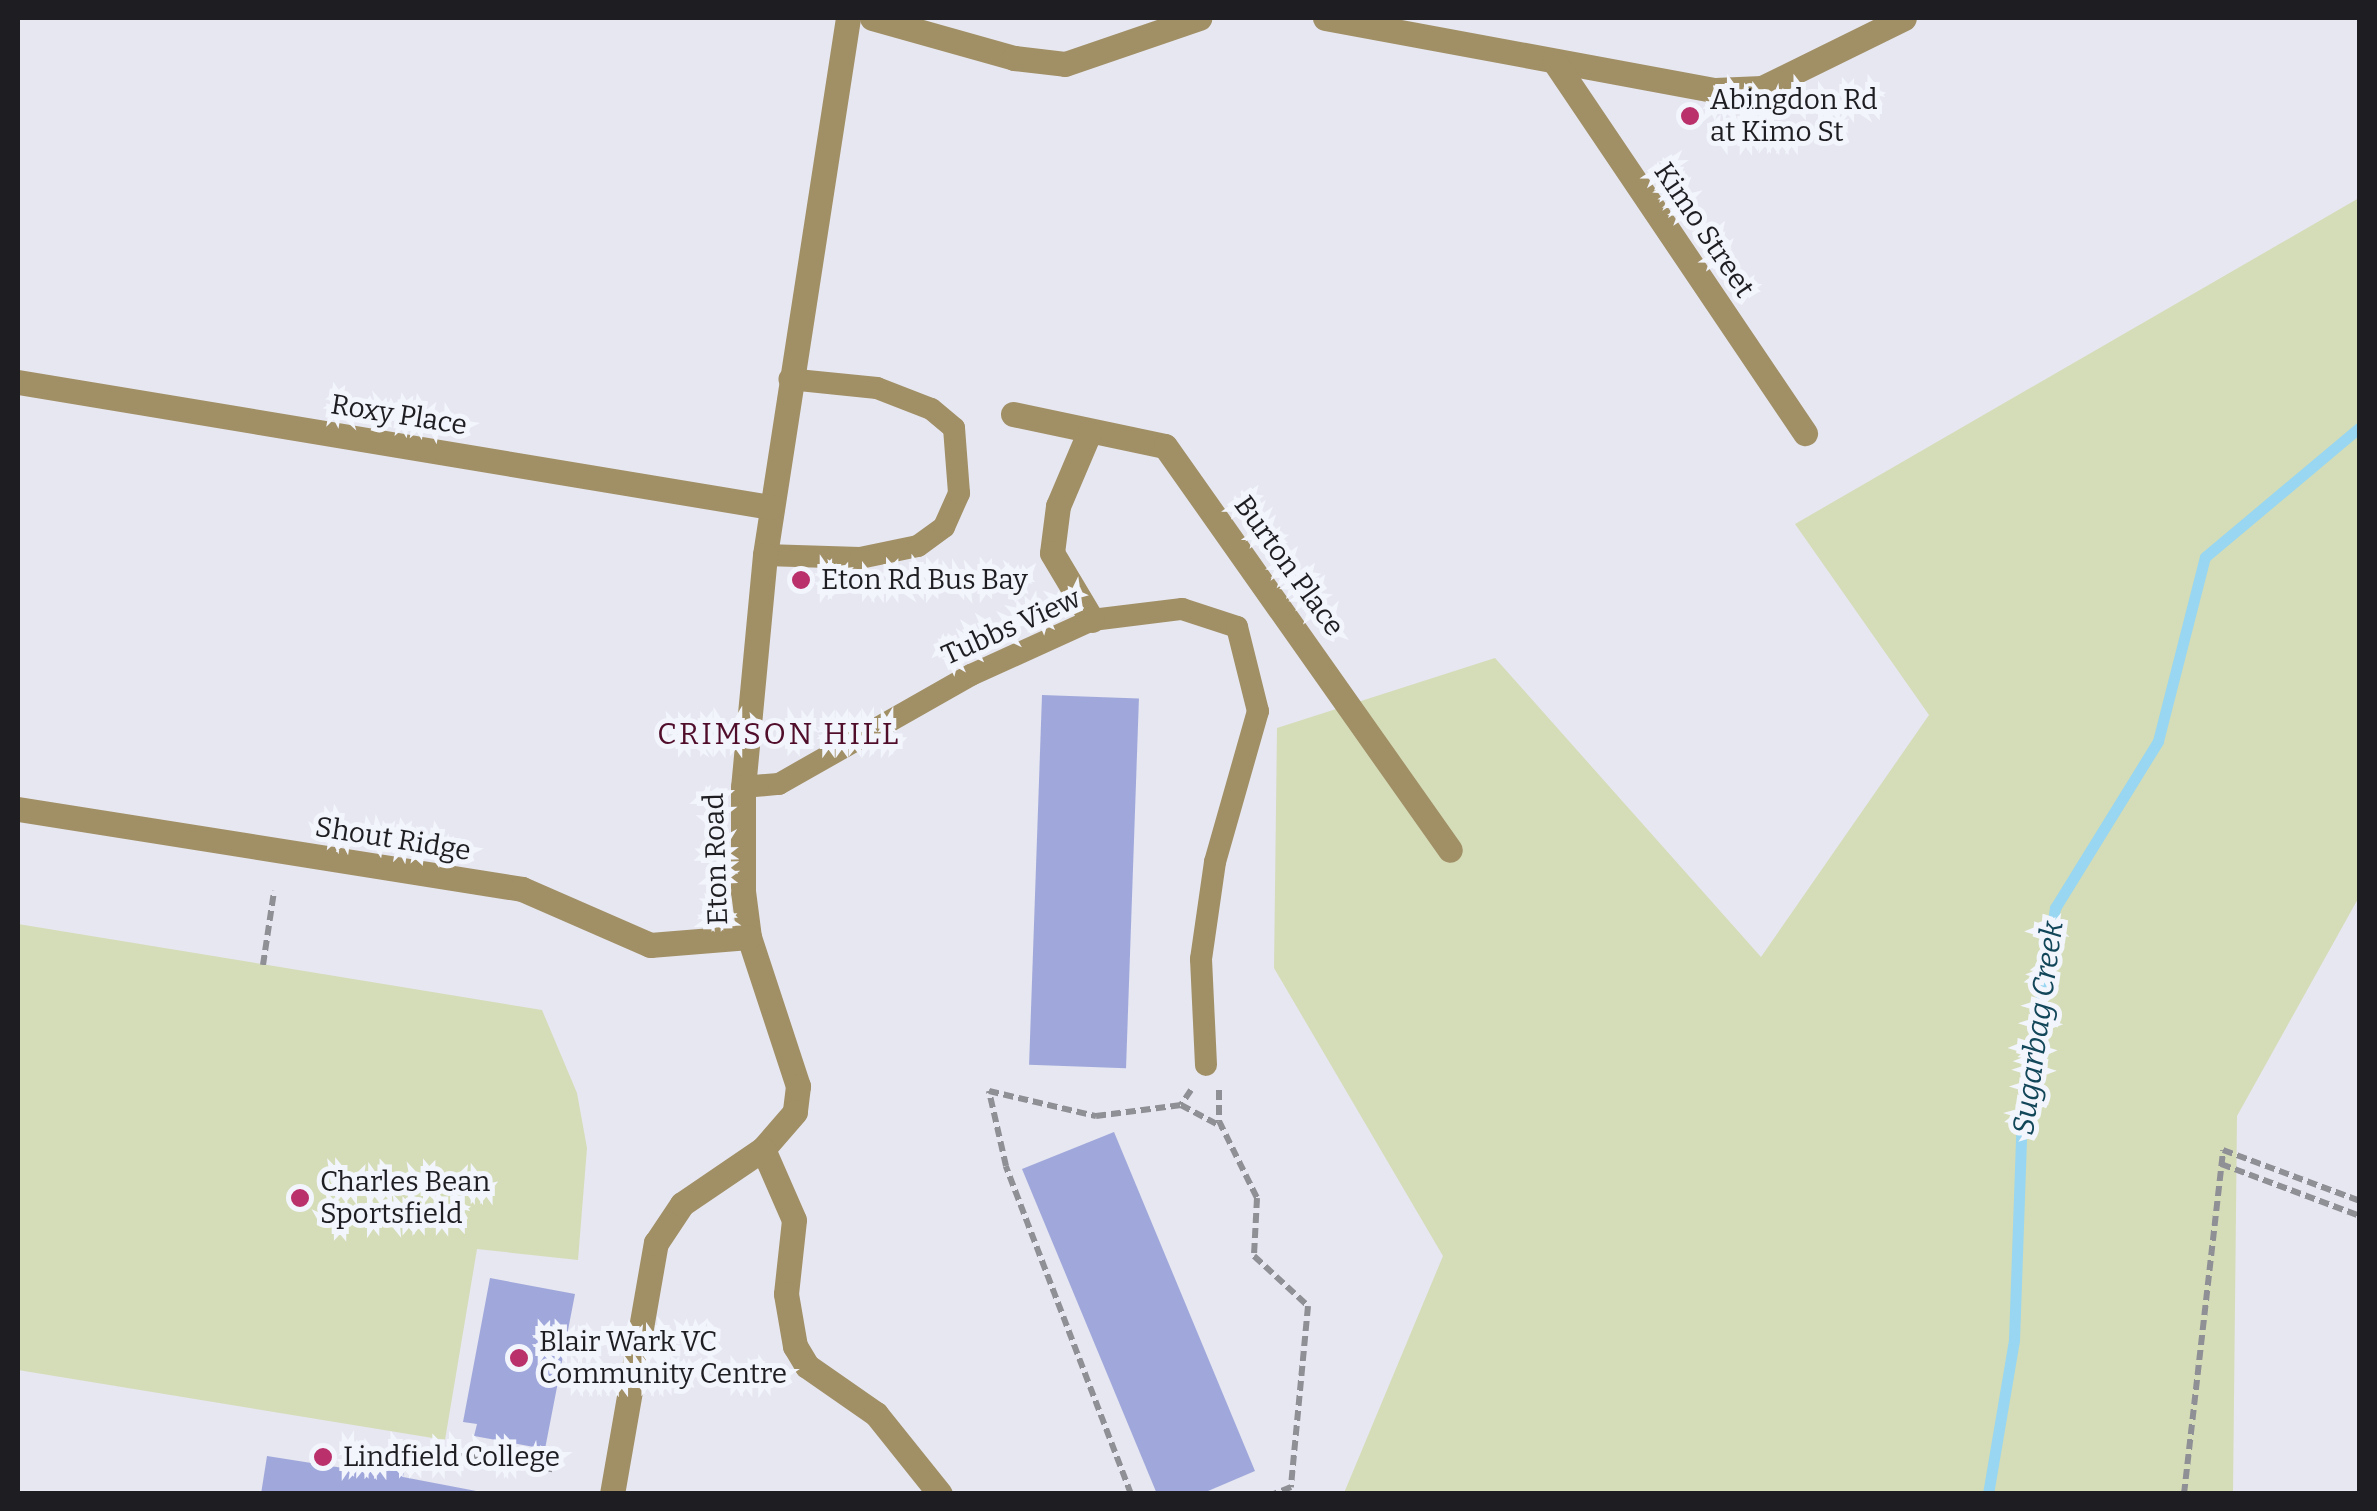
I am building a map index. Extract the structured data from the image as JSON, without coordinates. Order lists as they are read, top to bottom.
{
  "streets": {
    "street": [
      "Kimo Street",
      "Roxy Place",
      "Burton Place",
      "Shout Ridge",
      "Eton Road"
    ],
    "lane": ["Tubbs View"]
  },
  "crossings": [
    ["Roxy Place", "Eton Road"],
    ["Tubbs View", "Eton Road"],
    ["Shout Ridge", "Eton Road"]
  ],
  "districts": ["CRIMSON HILL"],
  "water": ["Sugarbag Creek"],
  "places": [
    "Abingdon Rd at Kimo St",
    "Eton Rd Bus Bay",
    "Charles Bean Sportsfield",
    "Blair Wark VC Community Centre",
    "Lindfield College"
  ]
}
